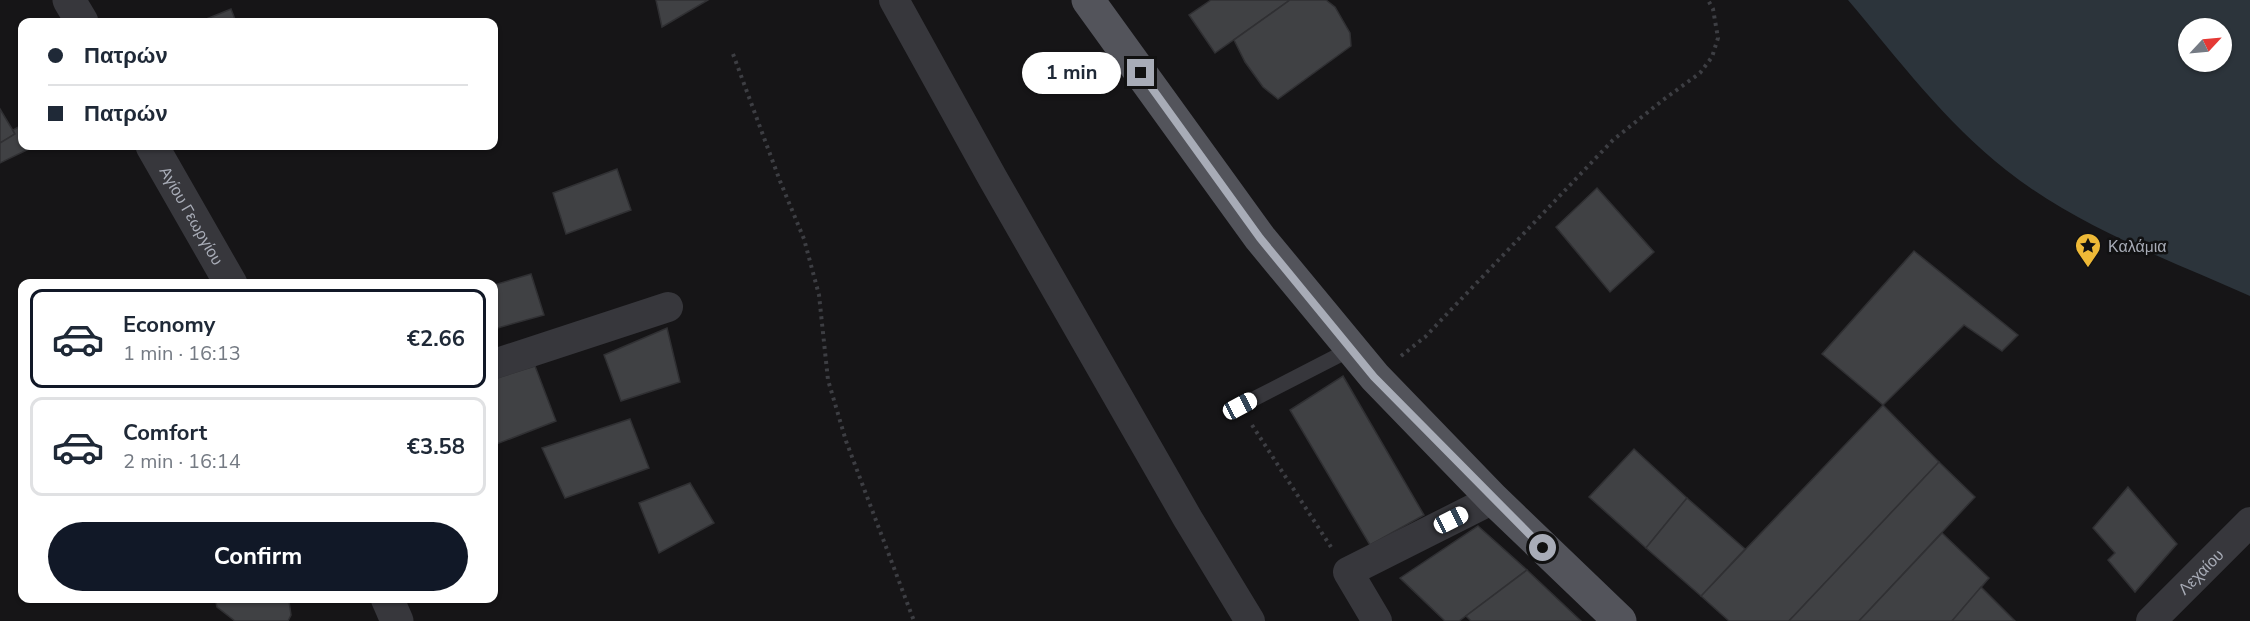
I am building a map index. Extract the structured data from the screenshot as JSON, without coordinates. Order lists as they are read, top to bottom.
{
  "streets": {
    "street": ["Αγίου Γεωργίου", "Λεχαίου"]
  },
  "places": {
    "place": ["Καλάμια"]
  },
  "north": "top right",
  "page": {
    "banner": ["Πατρών", "Πατρών"],
    "bubble": "1 min",
    "list": [
      {
        "name": "Economy",
        "note": "1 min · 16:13",
        "value": "€2.66"
      },
      {
        "name": "Comfort",
        "note": "2 min · 16:14",
        "value": "€3.58"
      }
    ],
    "buttons": "Confirm"
  }
}
